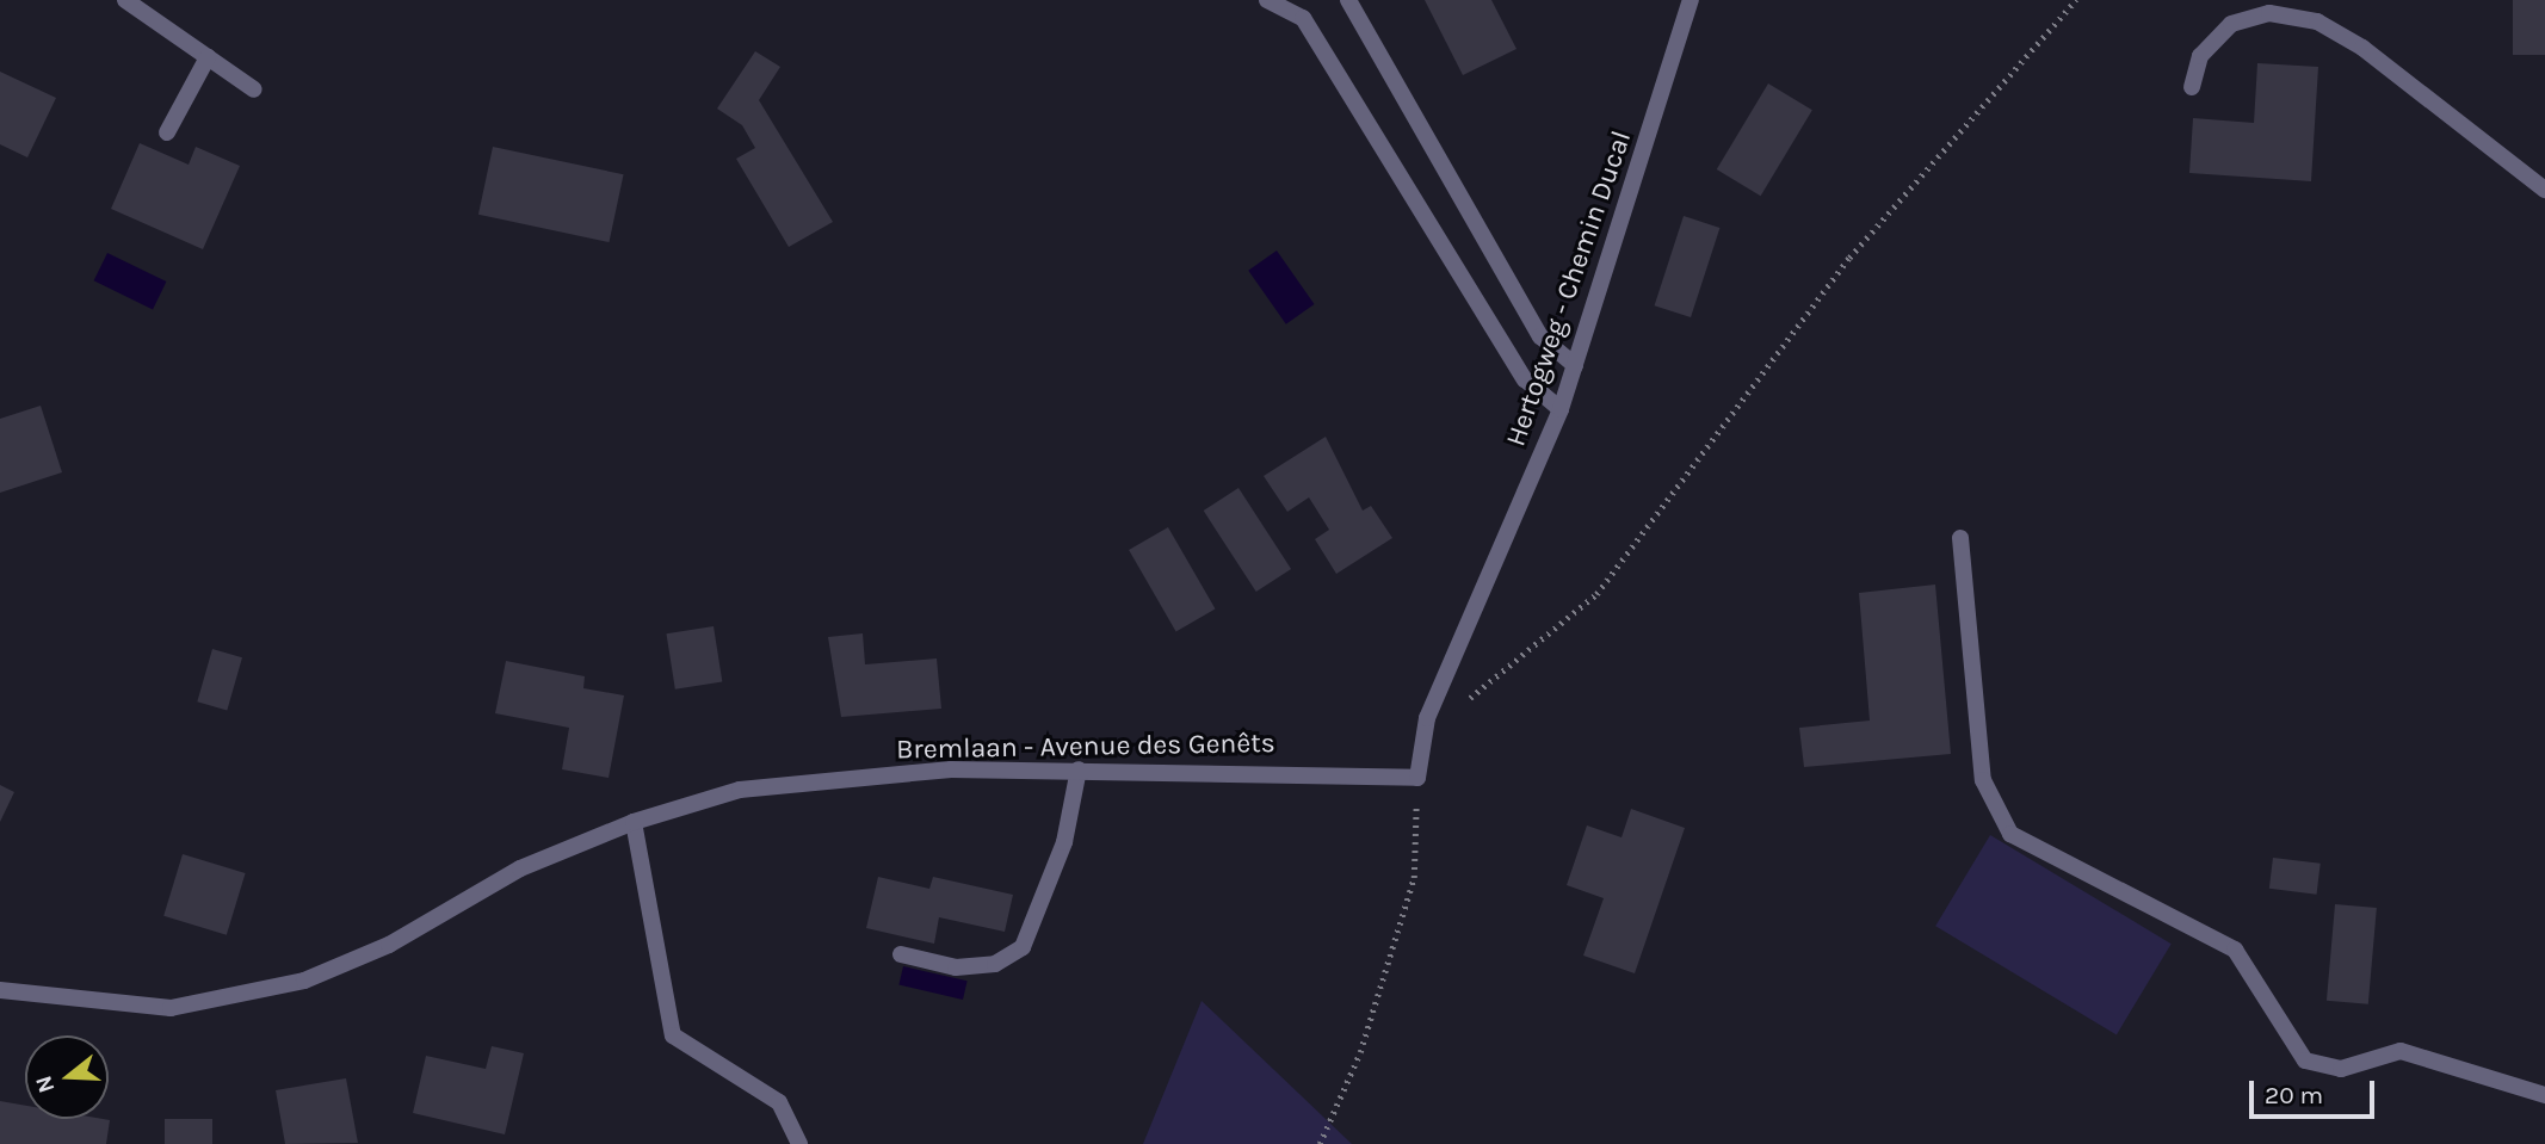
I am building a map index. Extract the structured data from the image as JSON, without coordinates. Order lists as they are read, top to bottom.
{
  "streets": {
    "street": ["Hertogweg - Chemin Ducal", "Bremlaan - Avenue des Genêts"]
  },
  "crossings": [
    ["Hertogweg - Chemin Ducal", "Bremlaan - Avenue des Genêts"]
  ],
  "scale_bar": "20 m",
  "north": "left"
}
